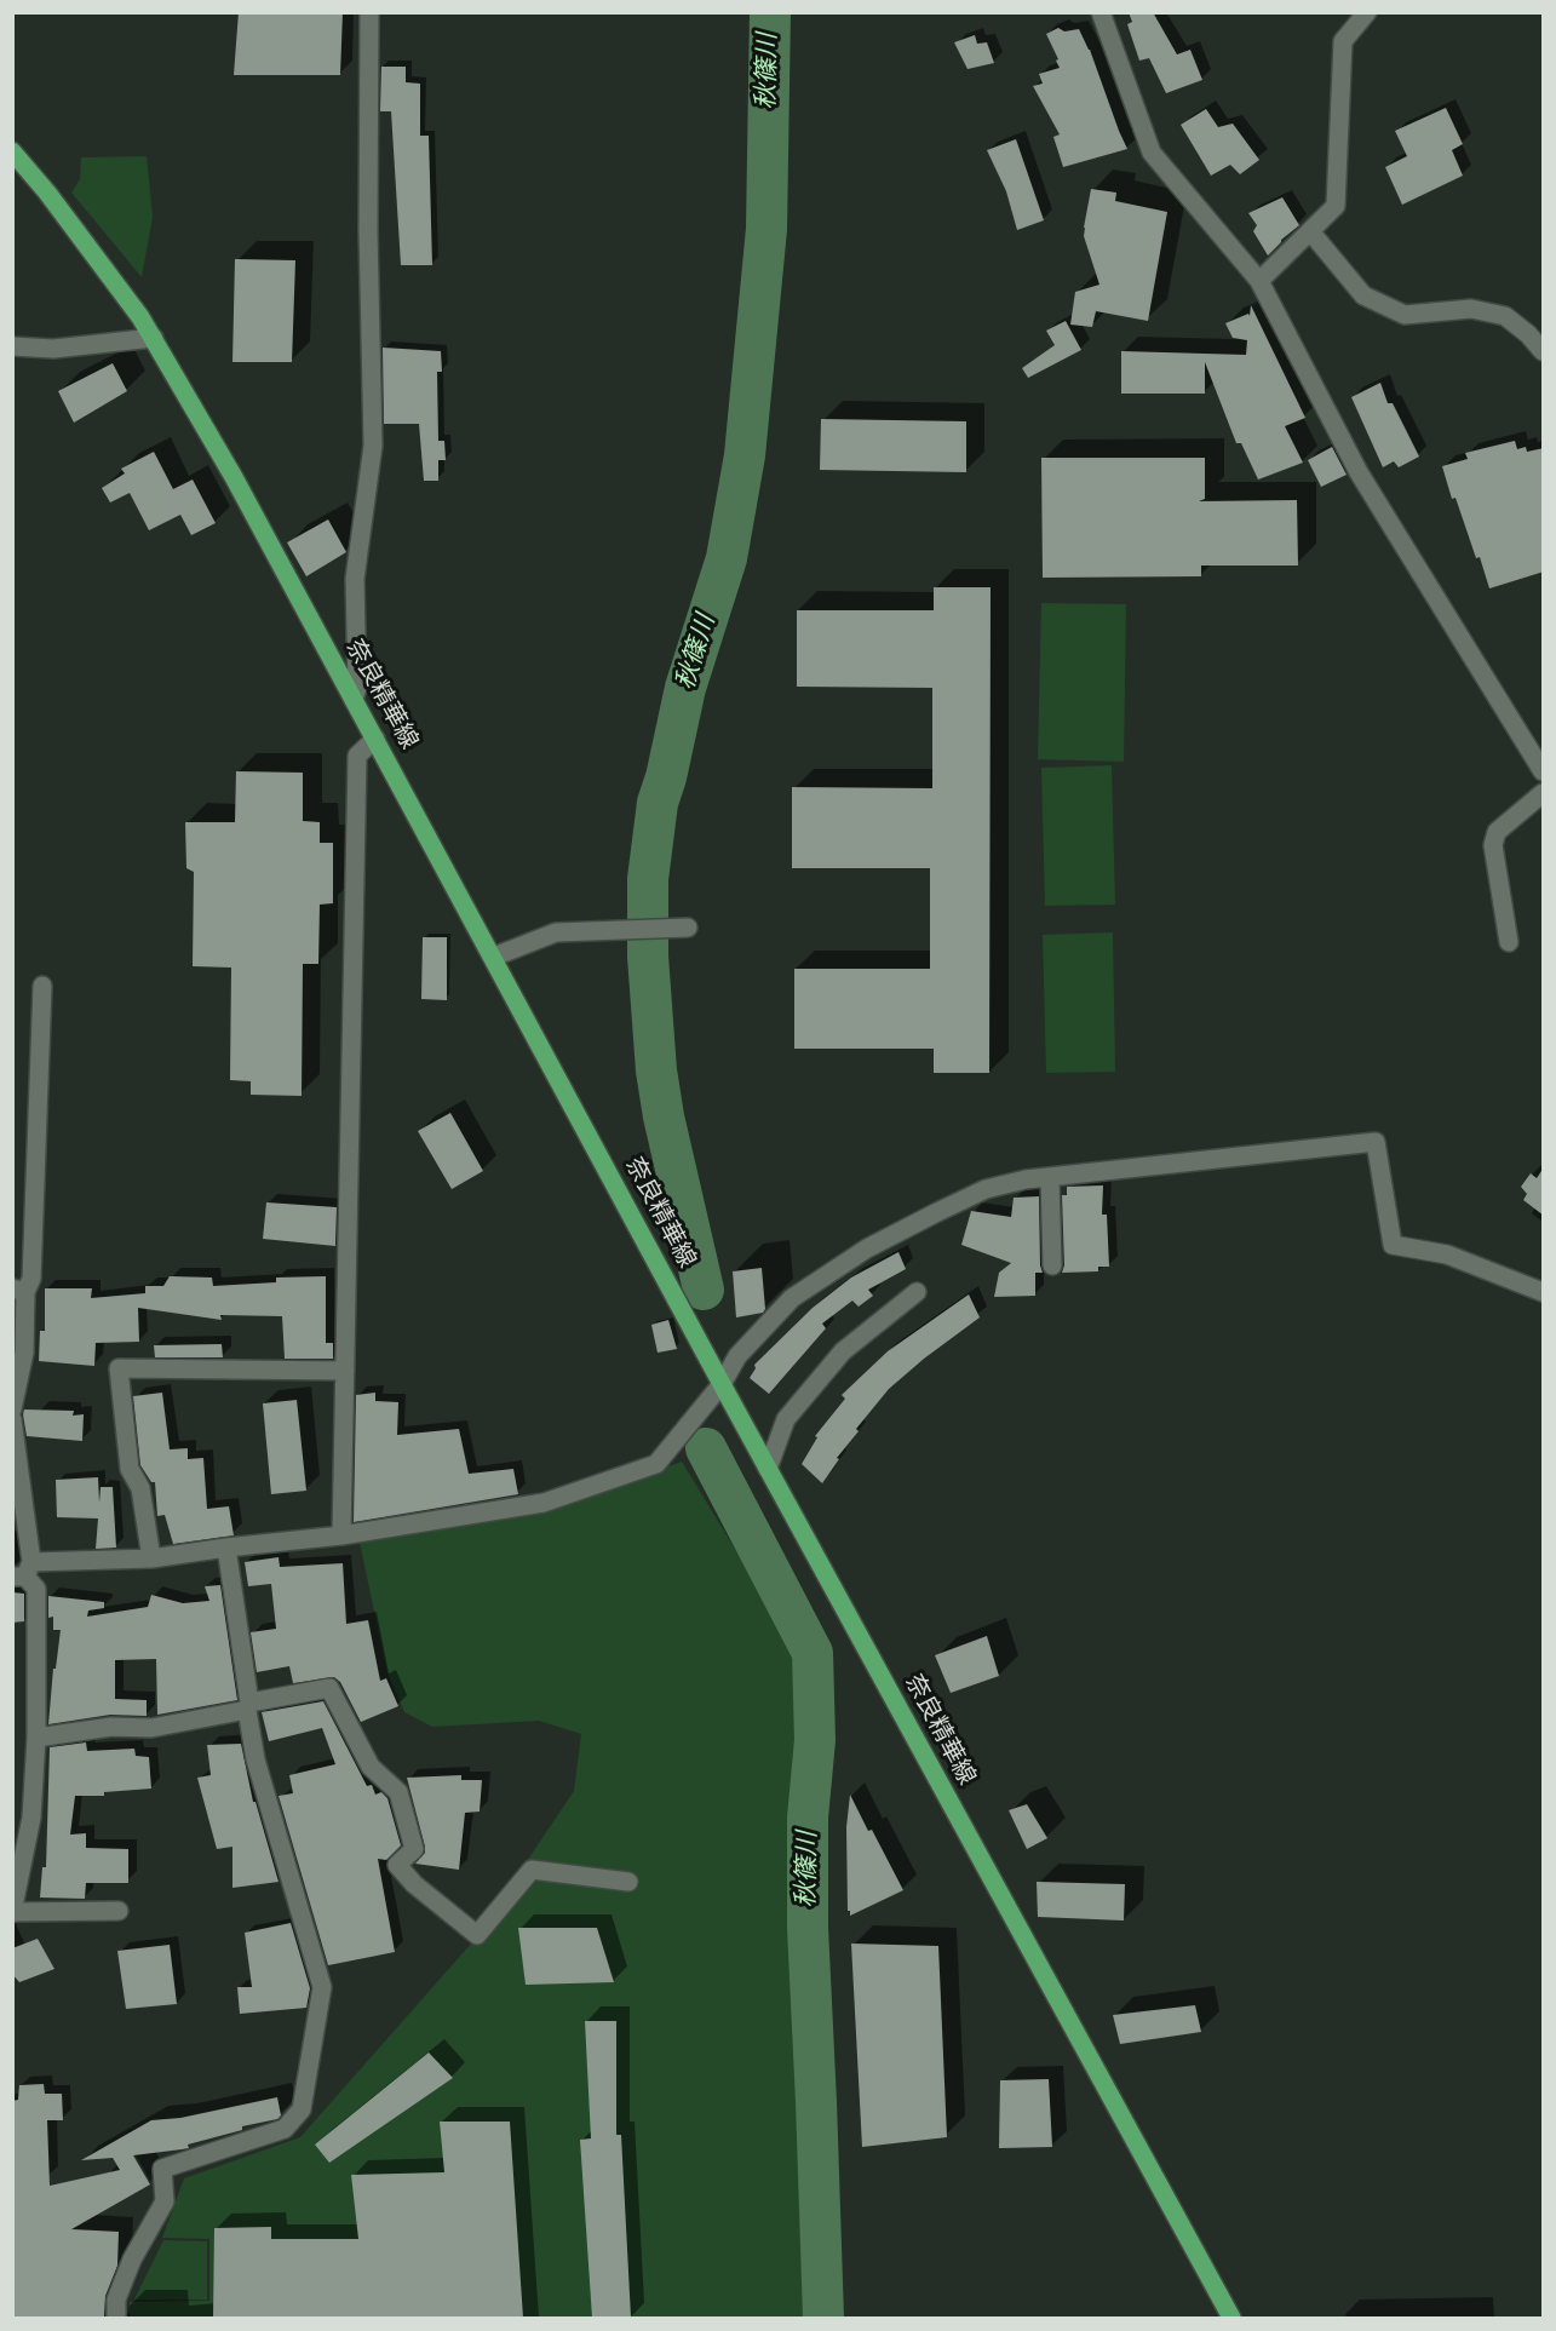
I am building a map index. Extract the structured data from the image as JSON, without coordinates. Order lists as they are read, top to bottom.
{
  "streets": {
    "main road": ["奈良精華線"]
  },
  "water": ["秋篠川"]
}
